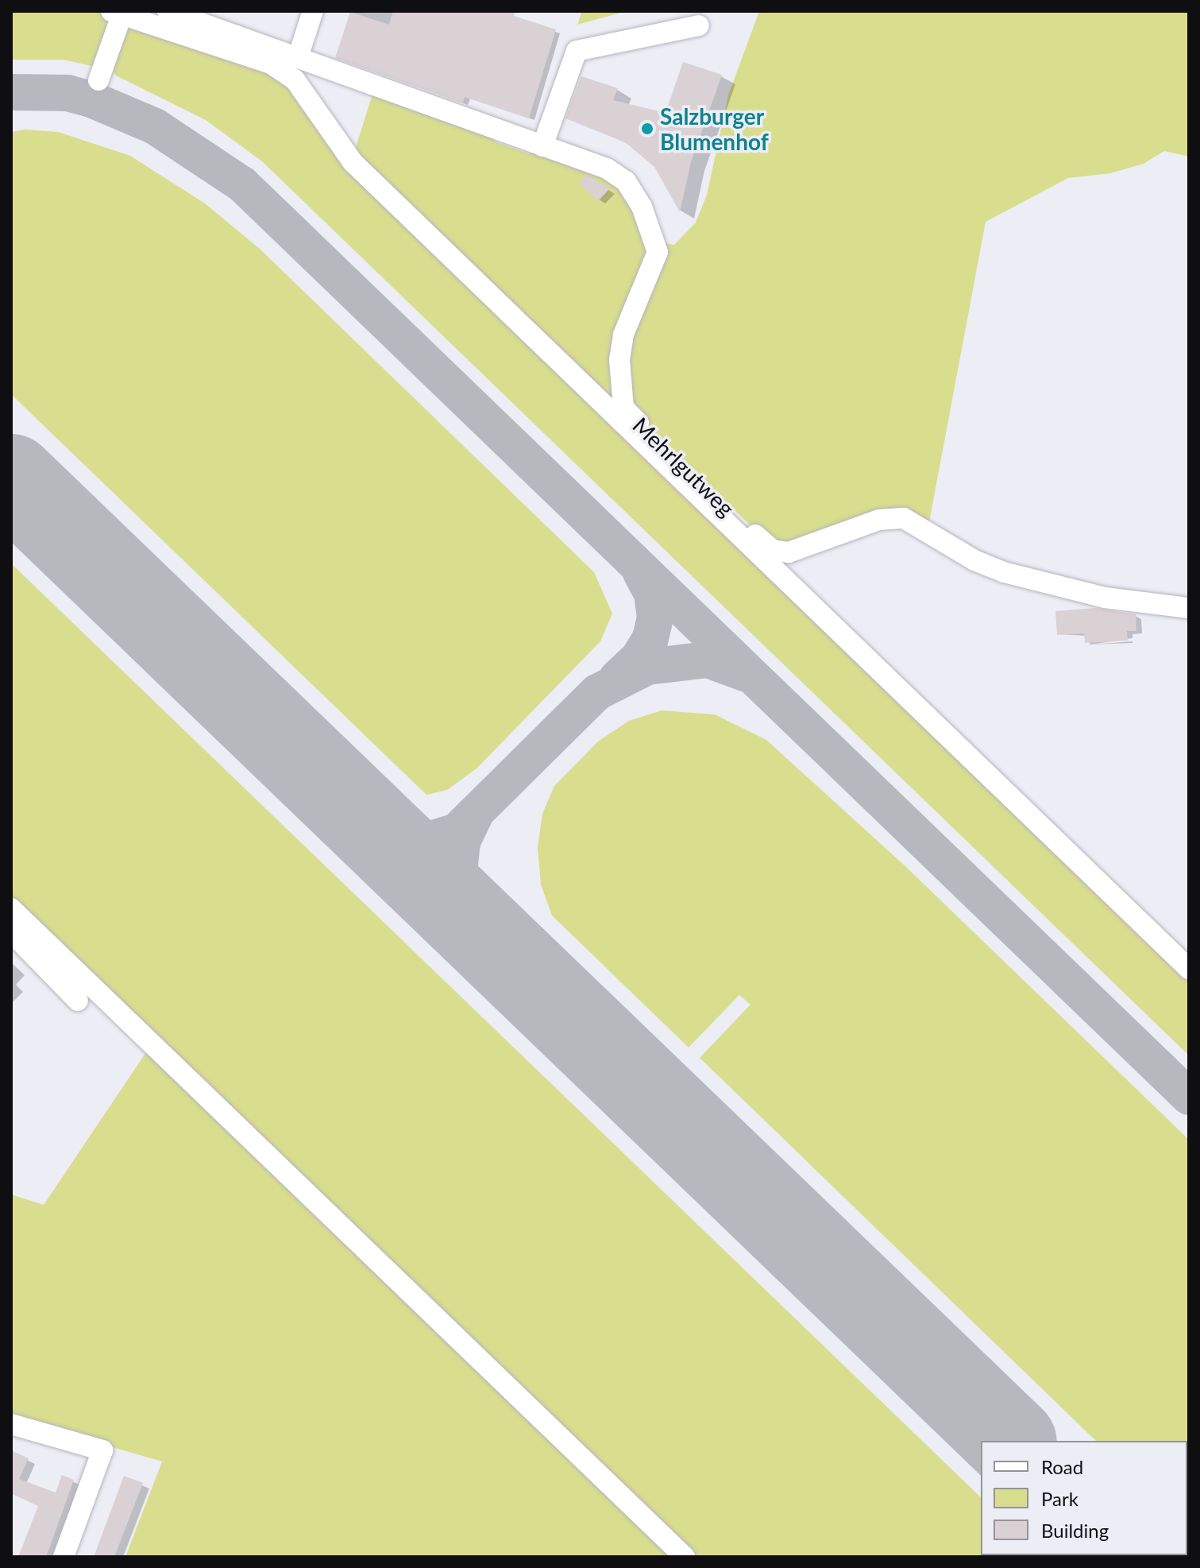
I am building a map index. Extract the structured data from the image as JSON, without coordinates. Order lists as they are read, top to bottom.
{
  "streets": {
    "street": ["Mehrlgutweg"]
  },
  "places": ["Salzburger Blumenhof"],
  "legend": ["Road", "Park", "Building"]
}
